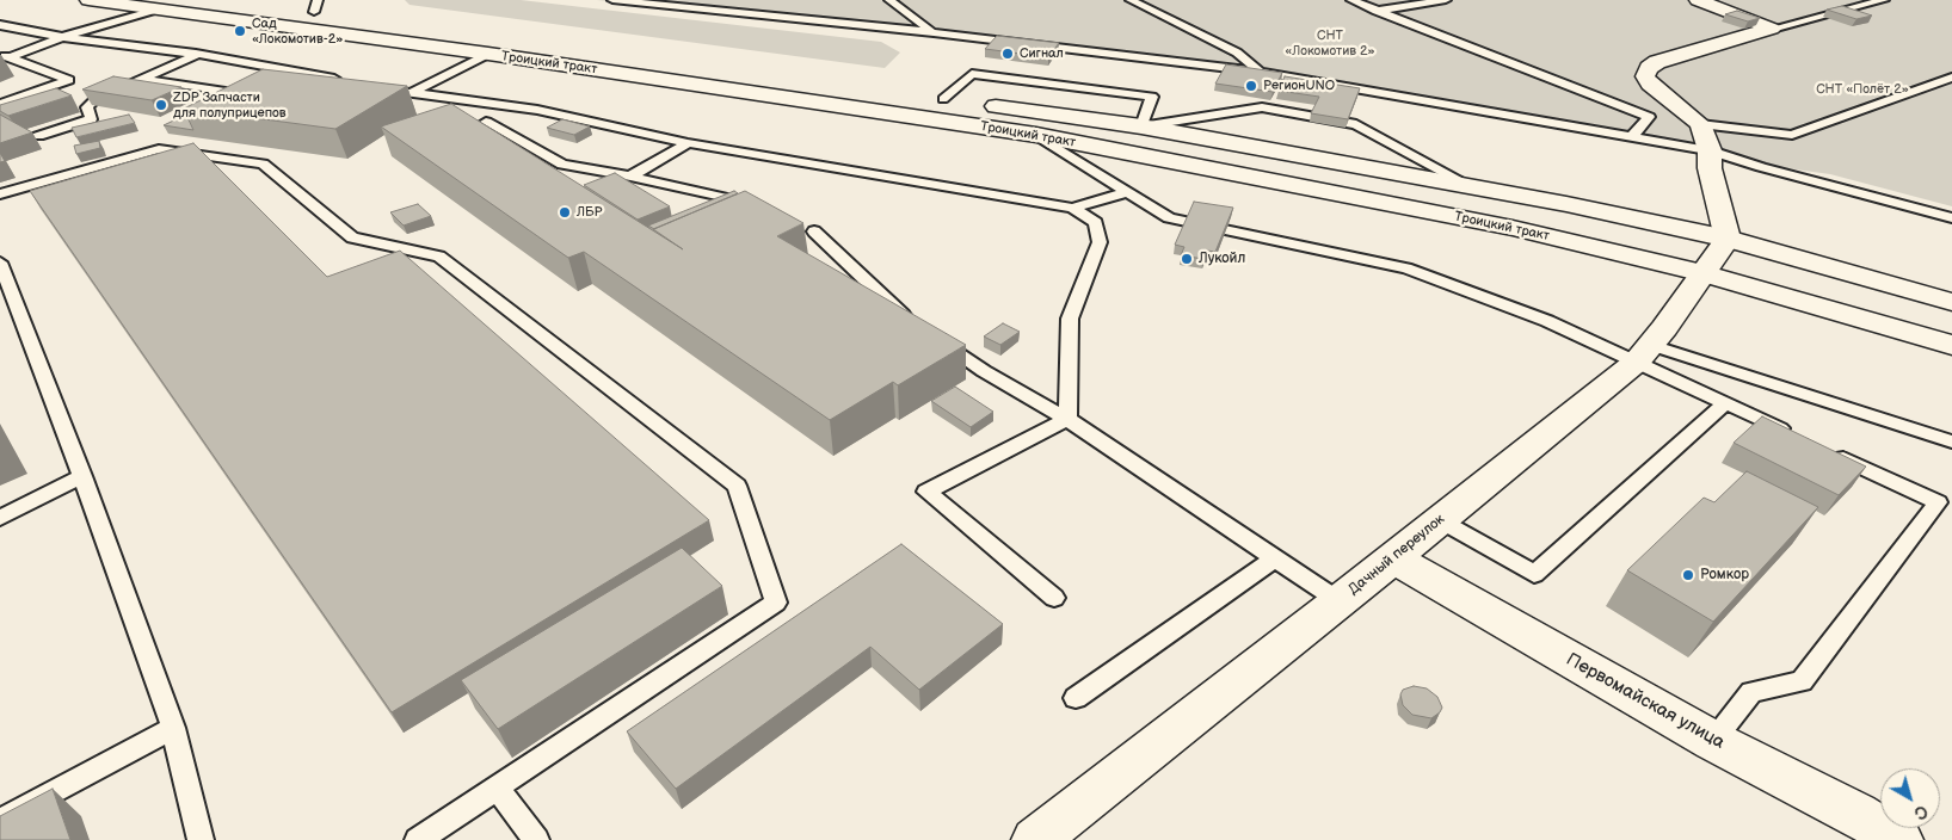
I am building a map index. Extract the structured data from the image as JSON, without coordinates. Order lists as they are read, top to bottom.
{
  "streets": {
    "main road": ["Троицкий тракт", "Дачный переулок", "Первомайская улица"]
  },
  "crossings": [
    ["Троицкий тракт", "Дачный переулок"],
    ["Дачный переулок", "Первомайская улица"]
  ],
  "parks": ["СНТ «Локомотив 2»", "СНТ «Полёт 2»"],
  "places": [
    "Сад «Локомотив-2»",
    "Сигнал",
    "РегионUNO",
    "ZDP Запчасти для полуприцепов",
    "ЛБР",
    "Лукойл",
    "Ромкор"
  ],
  "north": "bottom right"
}
